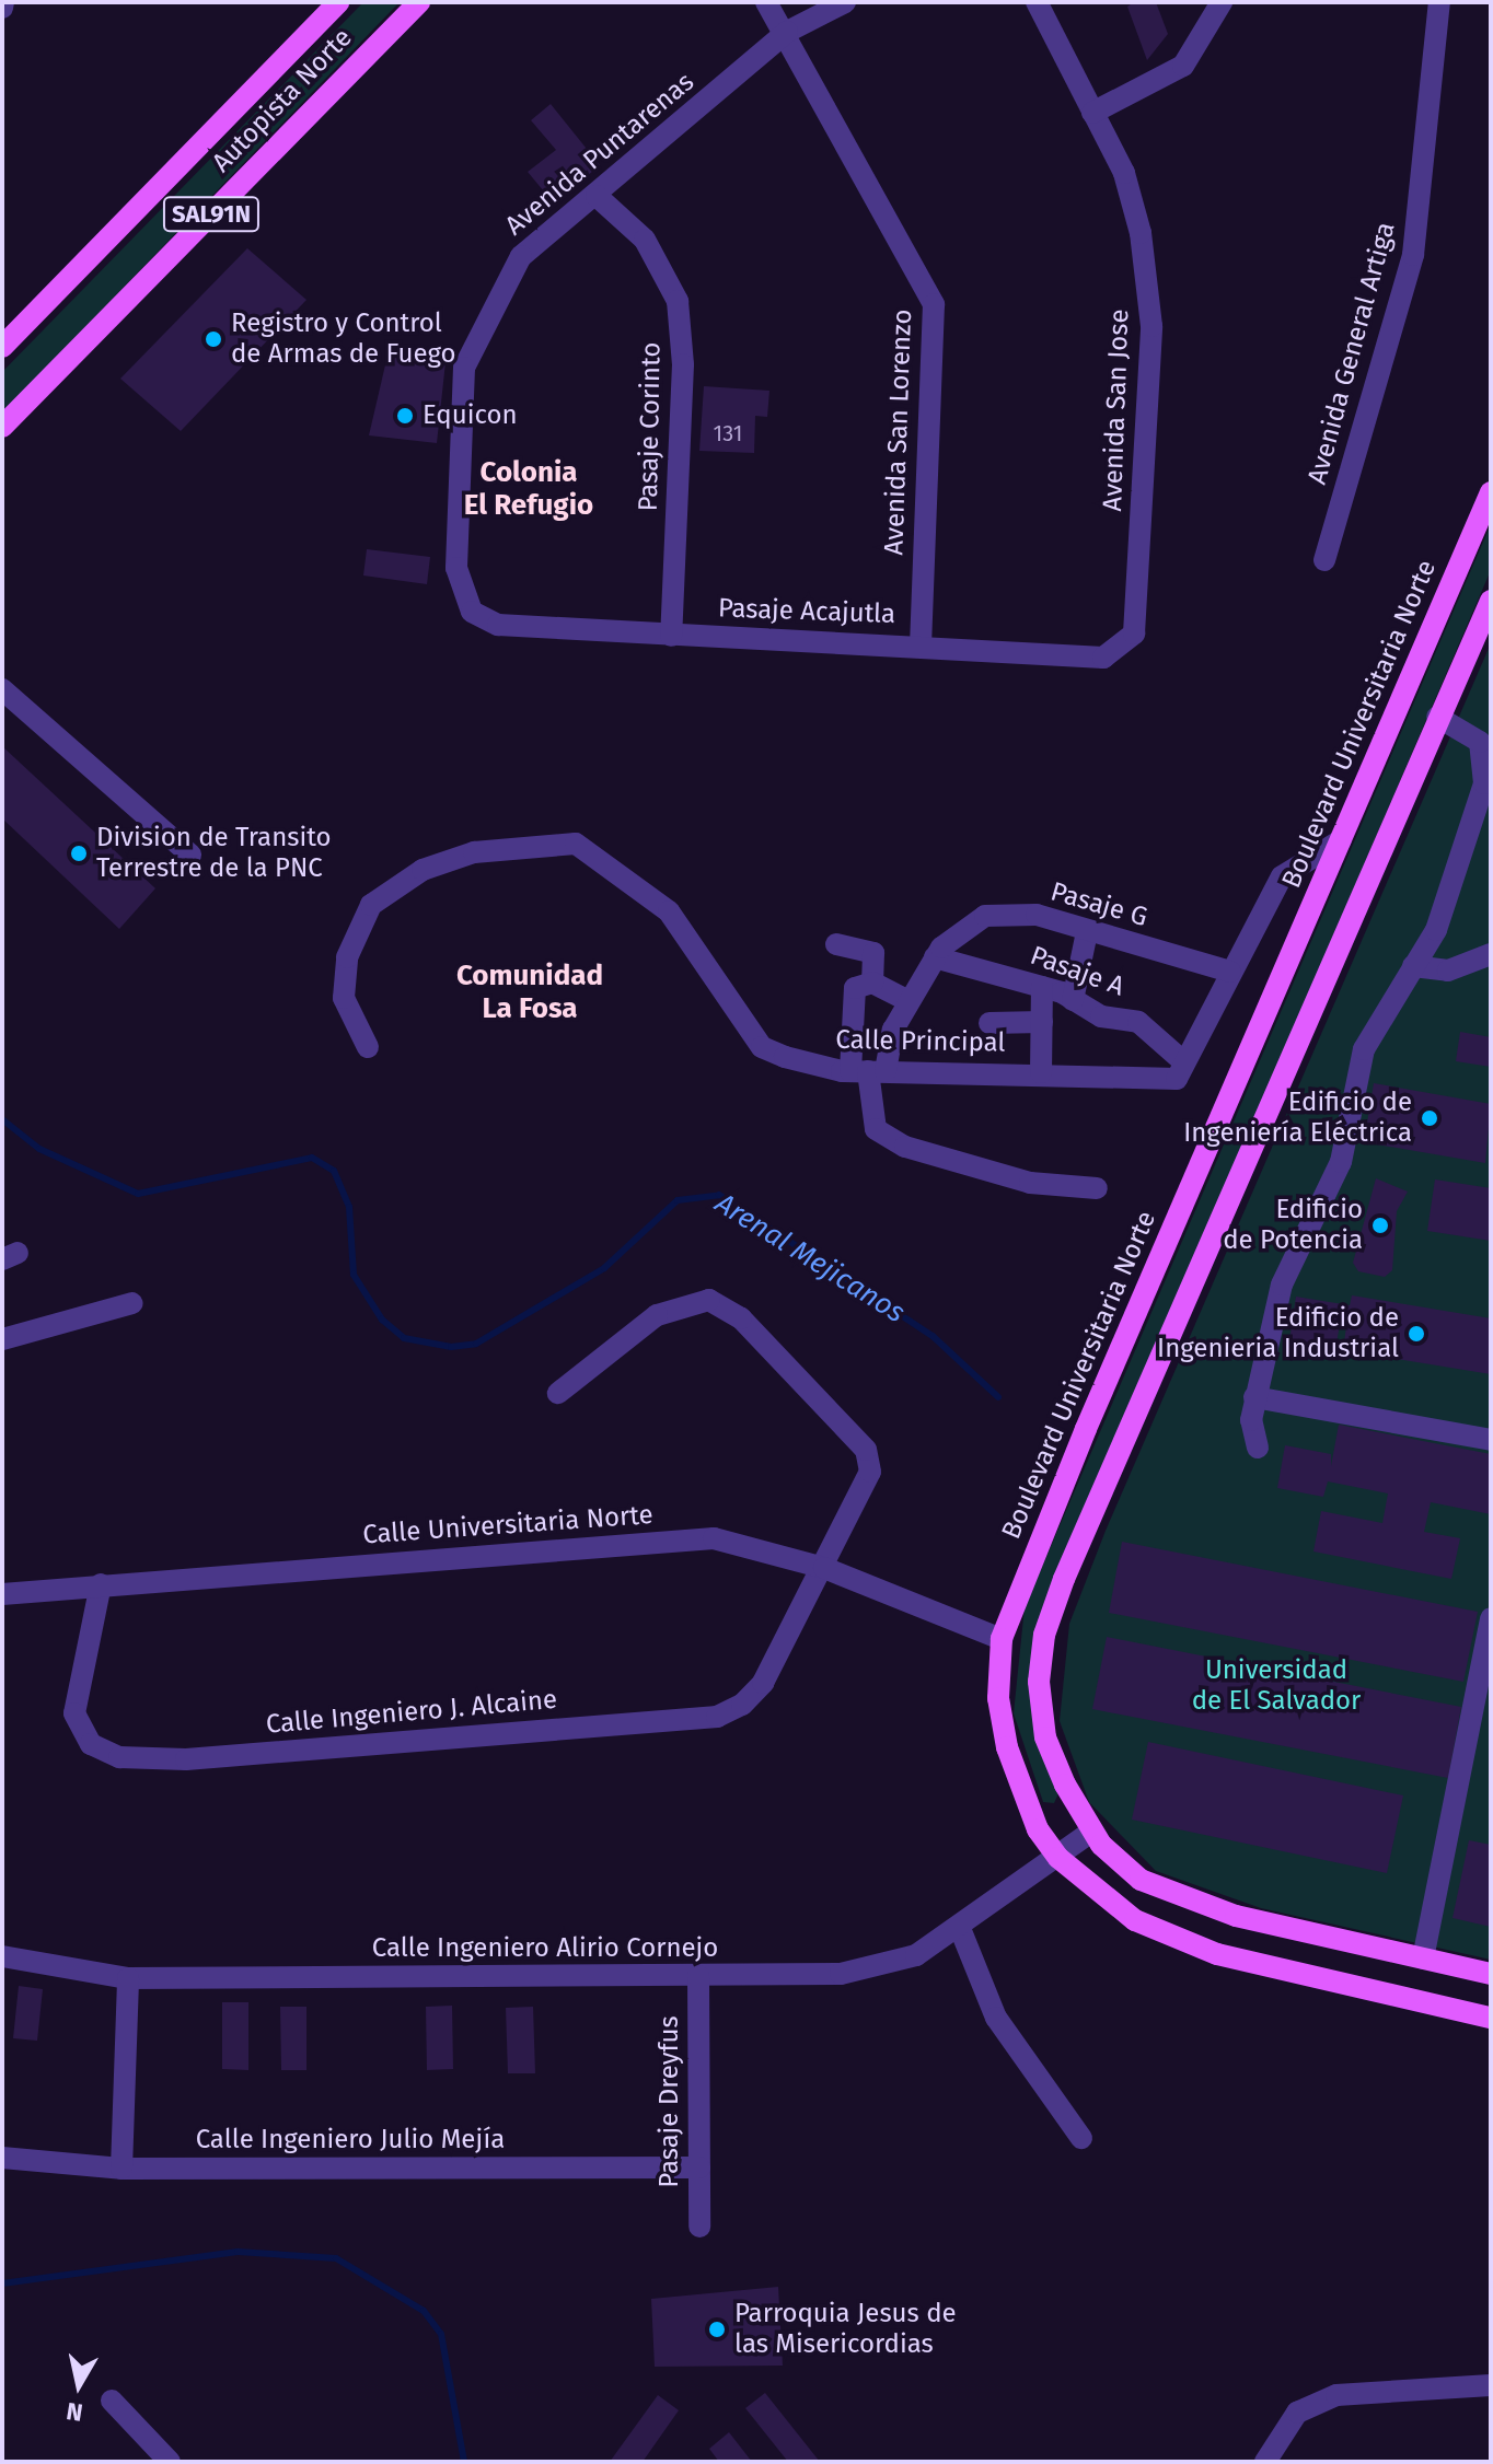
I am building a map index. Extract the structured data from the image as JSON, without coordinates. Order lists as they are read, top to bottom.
{
  "streets": {
    "main road": ["Autopista Norte", "SAL91N", "Boulevard Universitaria Norte"],
    "street": [
      "Avenida Puntarenas",
      "Avenida General Artiga",
      "Avenida San Jose",
      "Pasaje Corinto",
      "Avenida San Lorenzo",
      "Pasaje Acajutla",
      "Pasaje G",
      "Pasaje A",
      "Calle Principal",
      "Calle Universitaria Norte",
      "Calle Ingeniero J. Alcaine",
      "Calle Ingeniero Alirio Cornejo",
      "Pasaje Dreyfus",
      "Calle Ingeniero Julio Mejía"
    ]
  },
  "crossings": [
    ["Avenida Puntarenas", "Pasaje Corinto"],
    ["Avenida Puntarenas", "Avenida San Lorenzo"],
    ["Avenida Puntarenas", "Pasaje Acajutla"],
    ["Avenida San Jose", "Pasaje Acajutla"],
    ["Pasaje Corinto", "Pasaje Acajutla"],
    ["Avenida San Lorenzo", "Pasaje Acajutla"],
    ["Boulevard Universitaria Norte", "Calle Universitaria Norte"],
    ["Boulevard Universitaria Norte", "Calle Ingeniero Alirio Cornejo"],
    ["Pasaje G", "Pasaje A"],
    ["Pasaje G", "Calle Principal"],
    ["Pasaje A", "Calle Principal"],
    ["Calle Universitaria Norte", "Calle Ingeniero J. Alcaine"],
    ["Calle Ingeniero Alirio Cornejo", "Pasaje Dreyfus"],
    ["Pasaje Dreyfus", "Calle Ingeniero Julio Mejía"]
  ],
  "districts": ["Colonia El Refugio", "Comunidad La Fosa"],
  "water": ["Arenal Mejicanos"],
  "parks": ["Universidad de El Salvador"],
  "places": [
    "Registro y Control de Armas de Fuego",
    "Equicon",
    "Division de Transito Terrestre de la PNC",
    "Edificio de Ingeniería Eléctrica",
    "Edificio de Potencia",
    "Edificio de Ingenieria Industrial",
    "Parroquia Jesus de las Misericordias"
  ],
  "house_numbers": ["131"],
  "north": "bottom"
}
